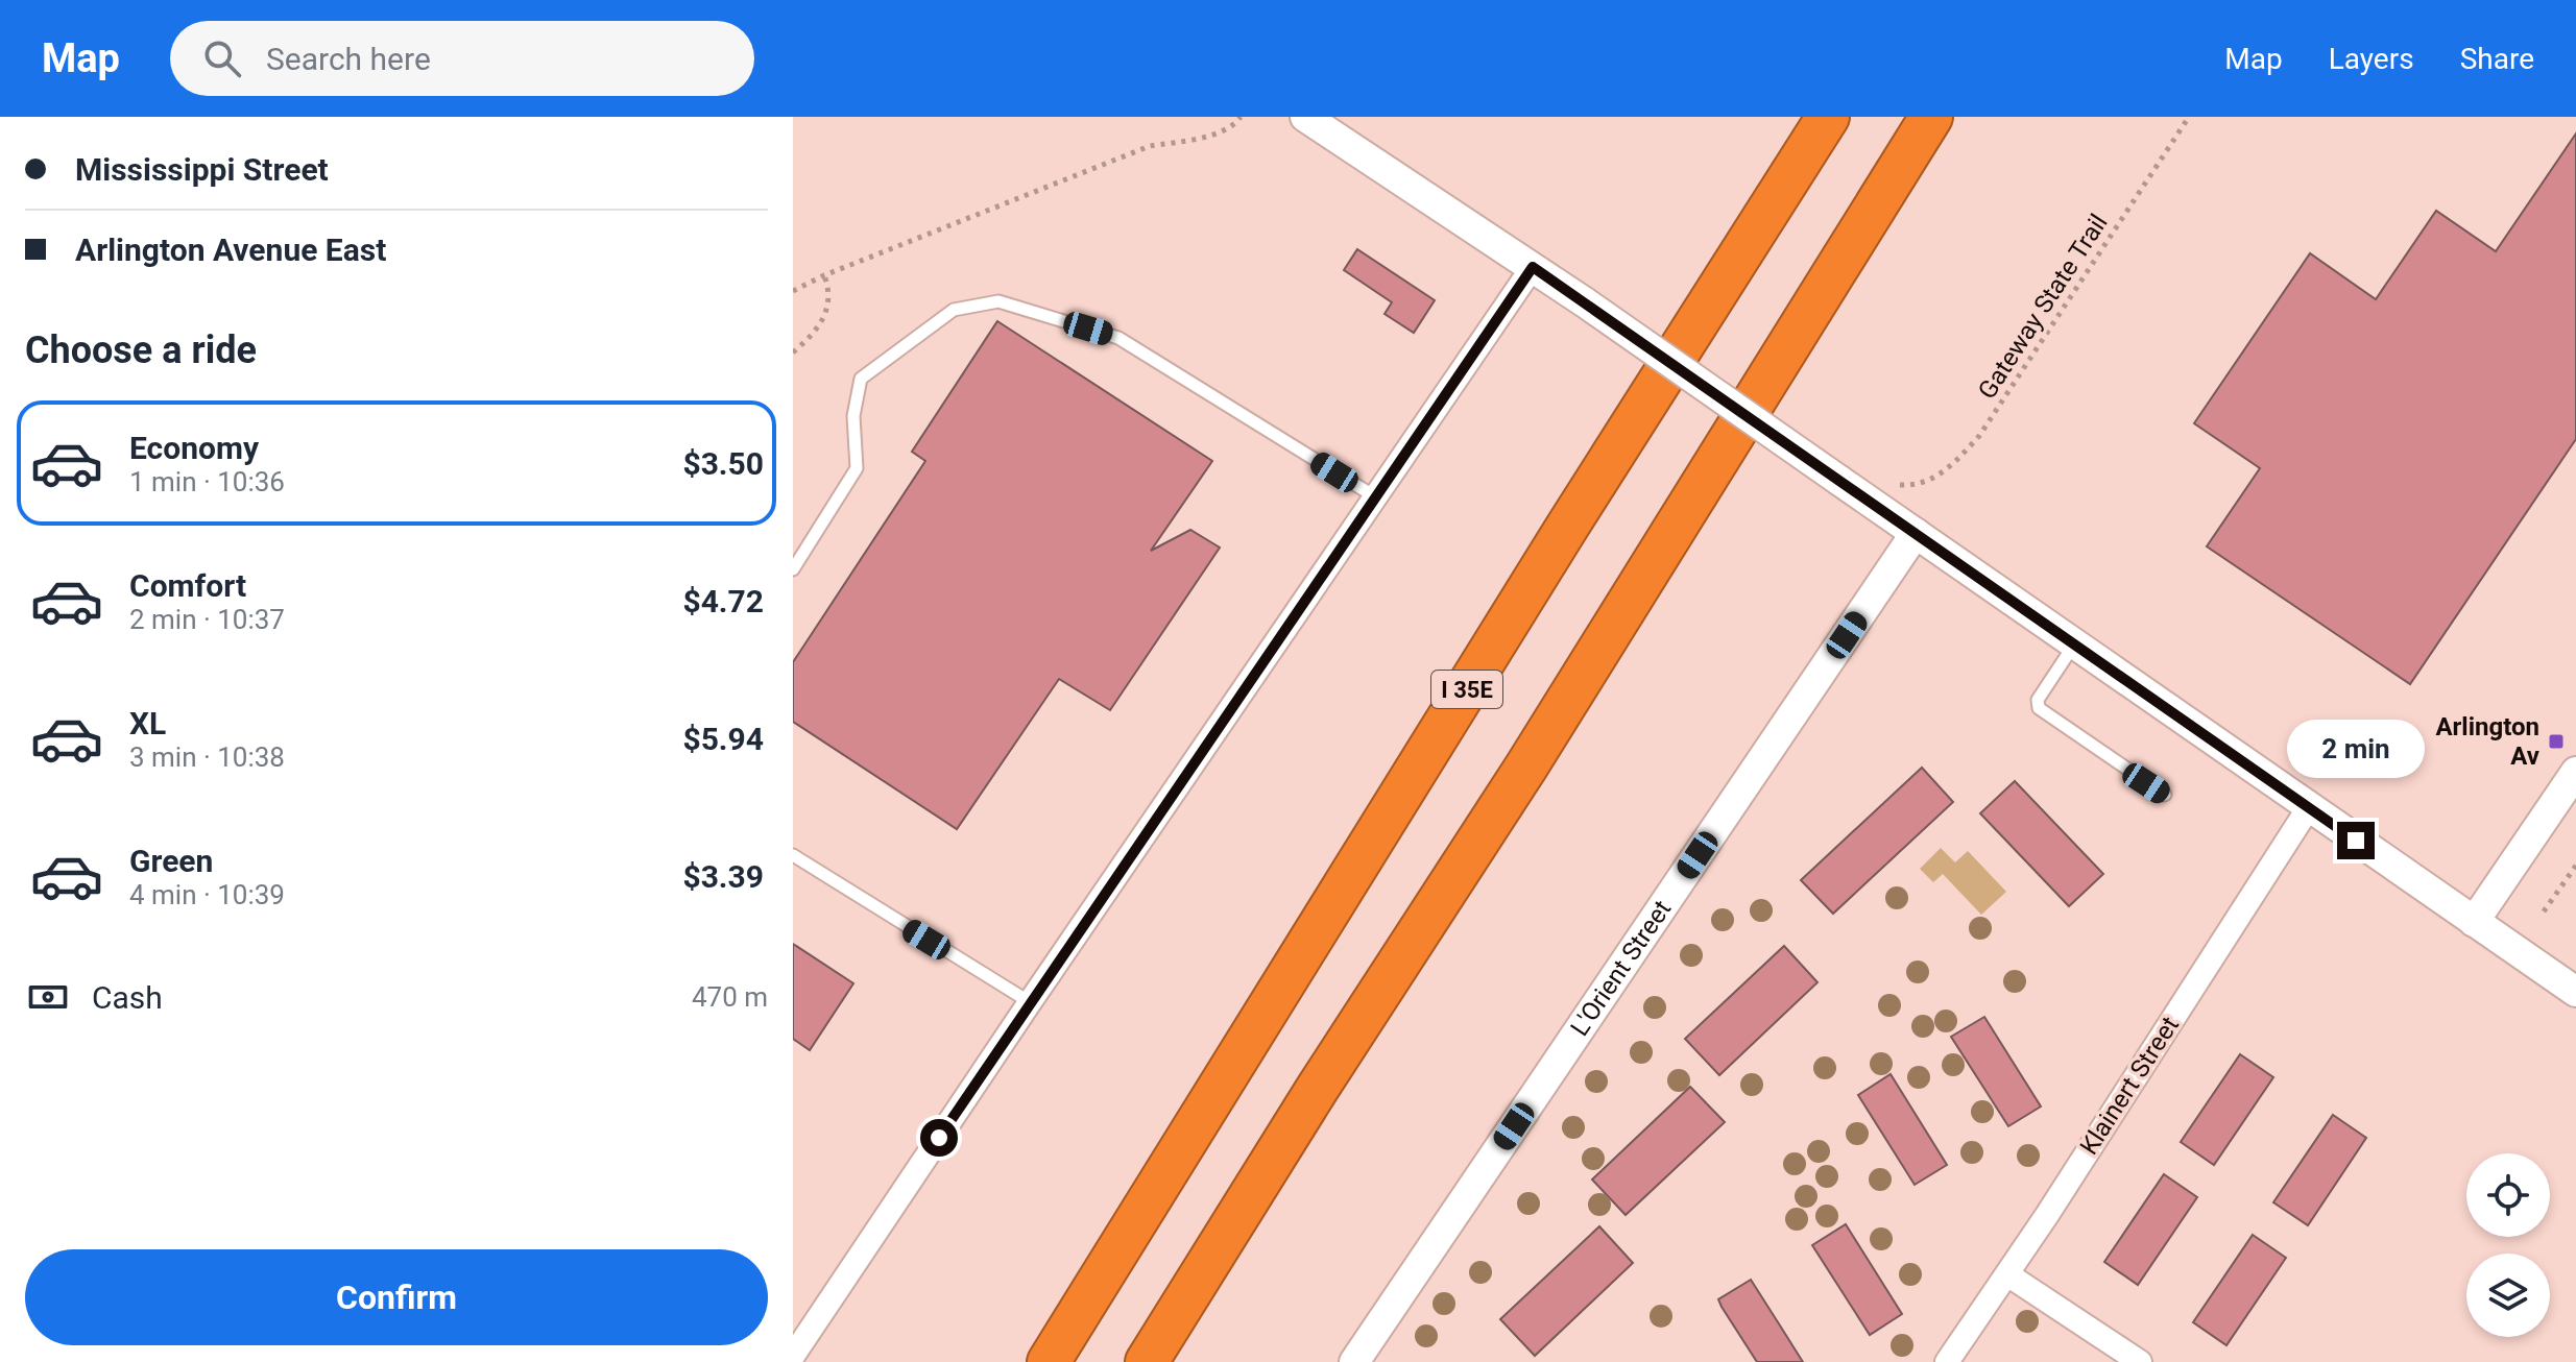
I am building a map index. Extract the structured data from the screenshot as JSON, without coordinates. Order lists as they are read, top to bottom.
{
  "streets": {
    "highway": ["I 35E"],
    "street": ["L'Orient Street", "Klainert Street"],
    "path": ["Gateway State Trail"]
  },
  "places": {
    "transit": ["Arlington Av"]
  },
  "page": {
    "header": "Map",
    "search": "Search here",
    "nav": ["Map", "Layers", "Share"],
    "banner": ["Mississippi Street", "Arlington Avenue East"],
    "heading": "Choose a ride",
    "list": [
      {
        "name": "Economy",
        "note": "1 min · 10:36",
        "value": "$3.50"
      },
      {
        "name": "Comfort",
        "note": "2 min · 10:37",
        "value": "$4.72"
      },
      {
        "name": "XL",
        "note": "3 min · 10:38",
        "value": "$5.94"
      },
      {
        "name": "Green",
        "note": "4 min · 10:39",
        "value": "$3.39"
      }
    ],
    "bubble": "2 min",
    "pay": ["Cash", "470 m"],
    "buttons": "Confirm"
  }
}
